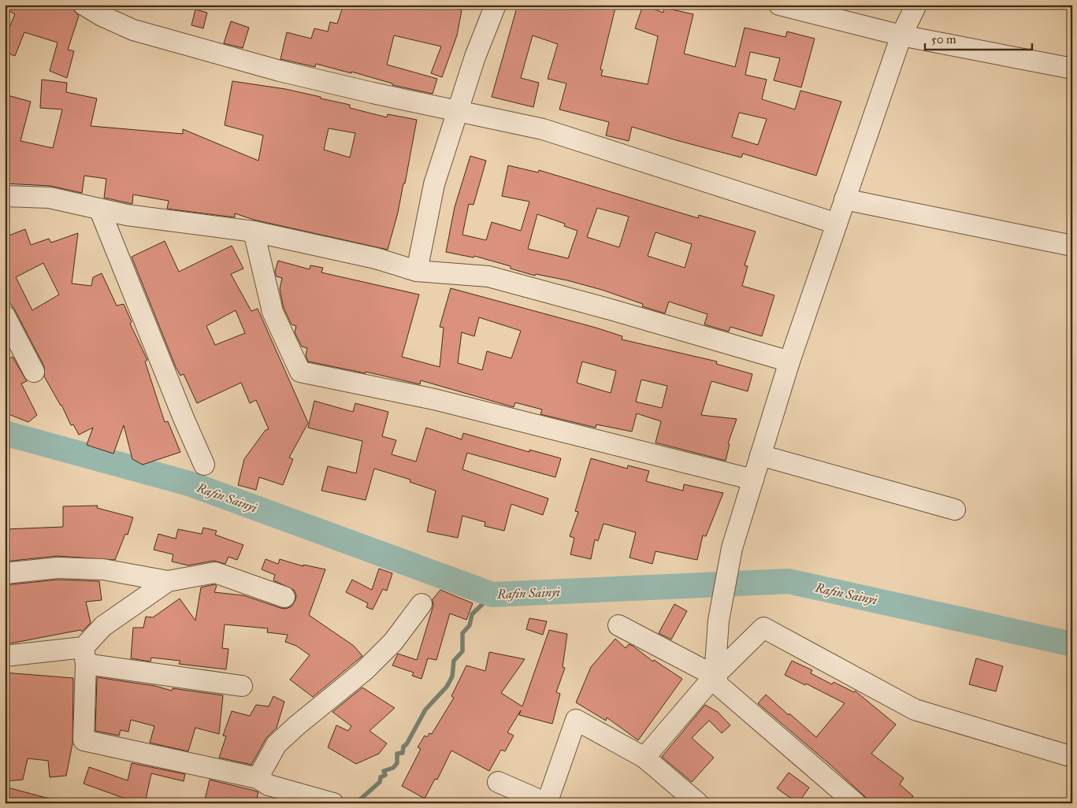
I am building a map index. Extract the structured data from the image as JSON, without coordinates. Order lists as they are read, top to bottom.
{
  "water": ["Rafin Sainyi"],
  "scale_bar": "50 m"
}
